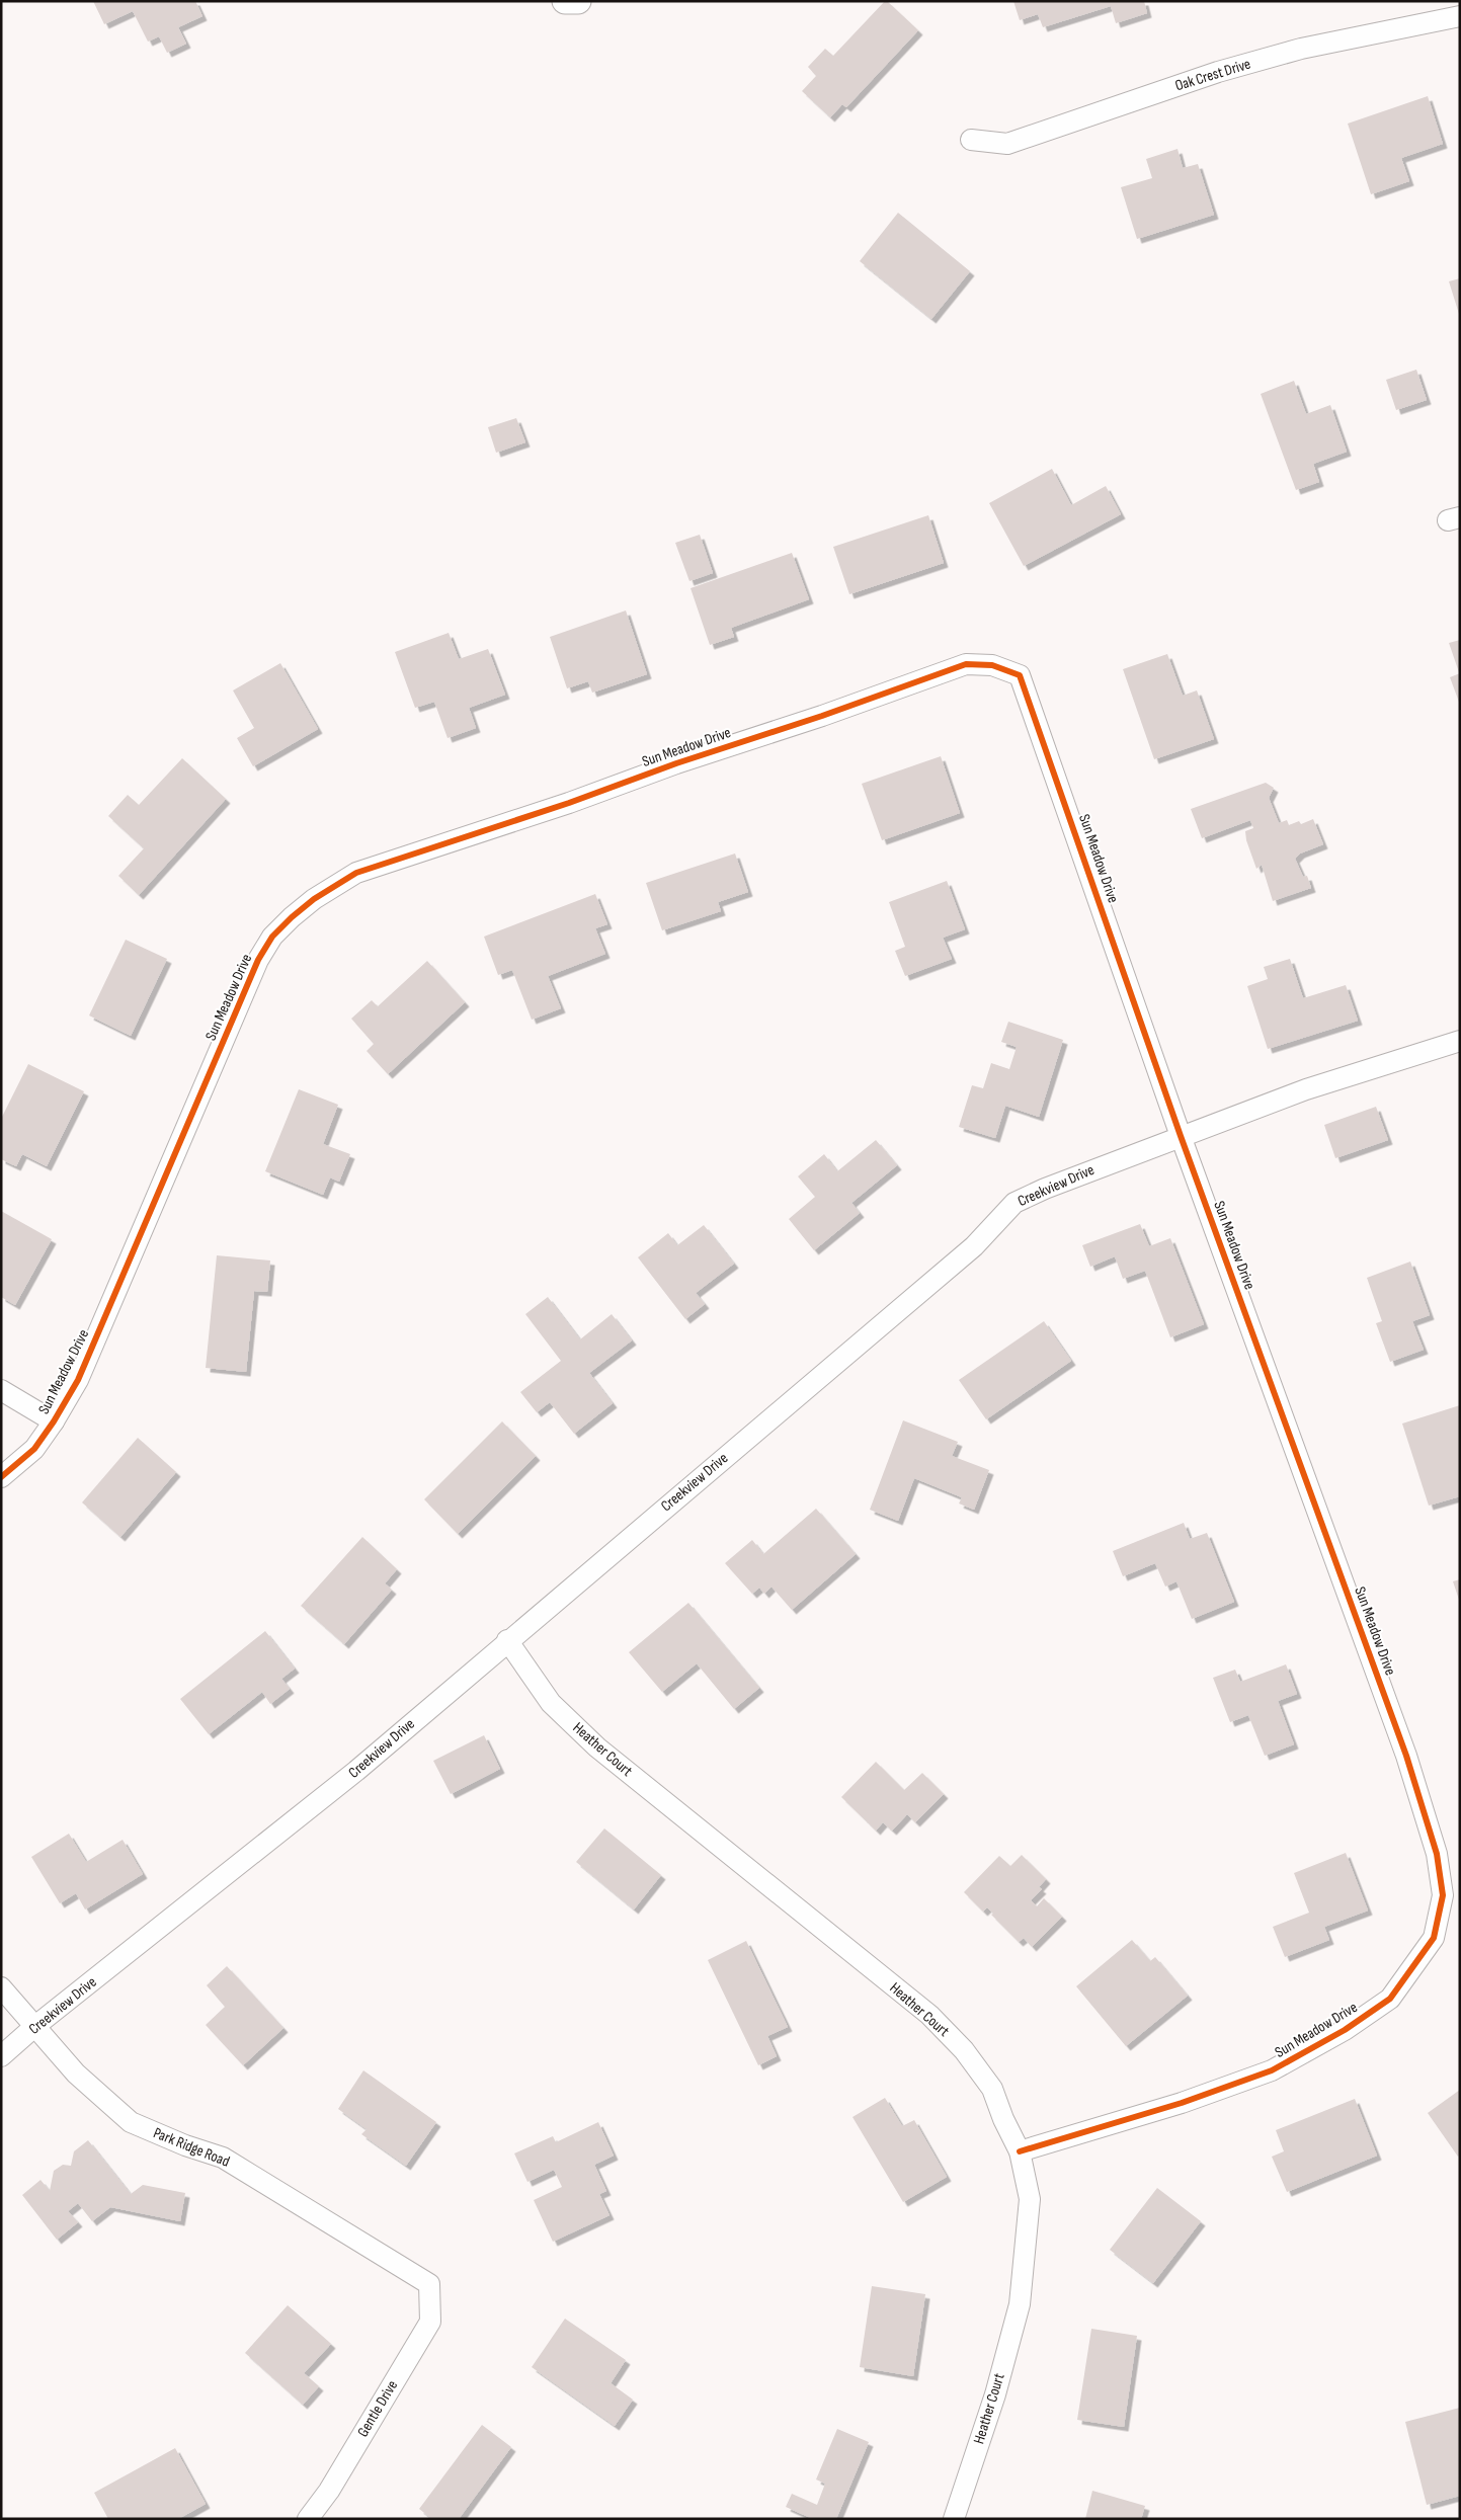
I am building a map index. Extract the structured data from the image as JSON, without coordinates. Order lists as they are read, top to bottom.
{
  "streets": {
    "street": [
      "Oak Crest Drive",
      "Sun Meadow Drive",
      "Creekview Drive",
      "Heather Court",
      "Park Ridge Road",
      "Gentle Drive"
    ]
  },
  "crossings": [
    ["Sun Meadow Drive", "Creekview Drive"],
    ["Sun Meadow Drive", "Heather Court"],
    ["Creekview Drive", "Heather Court"],
    ["Creekview Drive", "Park Ridge Road"],
    ["Park Ridge Road", "Gentle Drive"]
  ]
}
